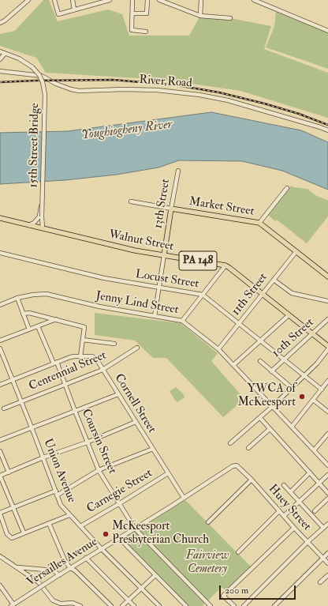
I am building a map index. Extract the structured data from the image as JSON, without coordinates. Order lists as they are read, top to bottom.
{
  "streets": {
    "main road": [
      "13th Street",
      "Market Street",
      "Walnut Street",
      "PA 148"
    ],
    "street": [
      "River Road",
      "15th Street Bridge",
      "Locust Street",
      "11th Street",
      "Jenny Lind Street",
      "10th Street",
      "Centennial Street",
      "Cornell Street",
      "Coursin Street",
      "Union Avenue",
      "Carnegie Street",
      "Huey Street",
      "Versailles Avenue"
    ]
  },
  "crossings": [
    ["15th Street Bridge", "Walnut Street"],
    ["13th Street", "Market Street"],
    ["13th Street", "Walnut Street"],
    ["13th Street", "Locust Street"],
    ["13th Street", "Jenny Lind Street"],
    ["Market Street", "11th Street"],
    ["Walnut Street", "11th Street"],
    ["Walnut Street", "10th Street"],
    ["Locust Street", "11th Street"],
    ["Locust Street", "10th Street"],
    ["11th Street", "Jenny Lind Street"],
    ["Centennial Street", "Cornell Street"],
    ["Centennial Street", "Coursin Street"],
    ["Centennial Street", "Union Avenue"],
    ["Cornell Street", "Carnegie Street"],
    ["Cornell Street", "Versailles Avenue"],
    ["Coursin Street", "Carnegie Street"],
    ["Coursin Street", "Versailles Avenue"],
    ["Union Avenue", "Carnegie Street"],
    ["Union Avenue", "Versailles Avenue"],
    ["Huey Street", "Versailles Avenue"]
  ],
  "water": ["Youghiogheny River"],
  "parks": ["Fairview Cemetery"],
  "places": ["YWCA of McKeesport", "McKeesport Presbyterian Church"],
  "scale_bar": "200 m"
}
